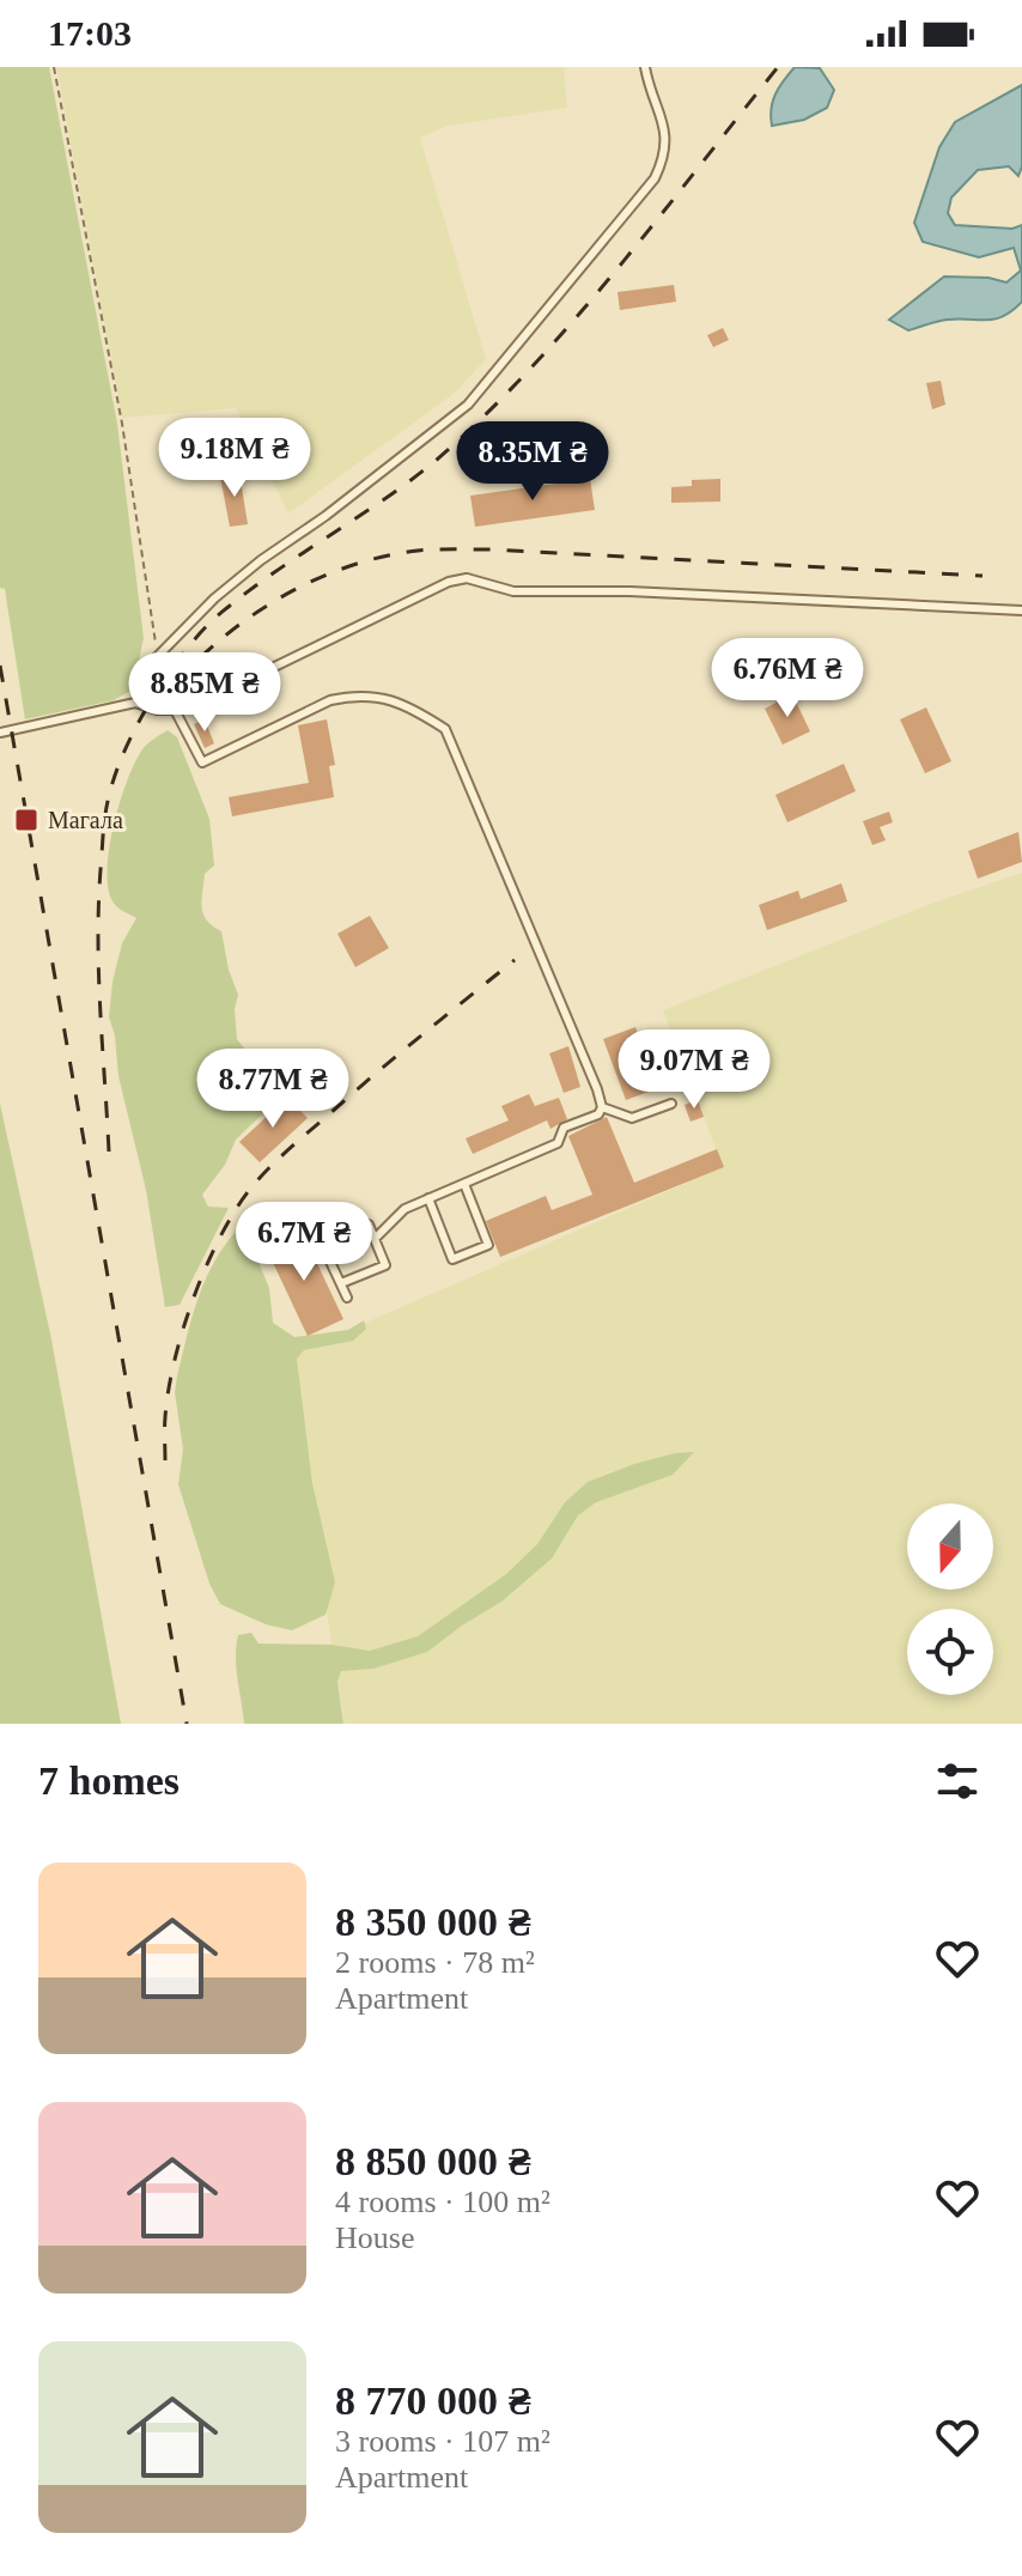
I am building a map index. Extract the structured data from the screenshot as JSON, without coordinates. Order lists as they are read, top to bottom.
{
  "places": {
    "transit": ["Магала"]
  },
  "north": "bottom",
  "page": {
    "status": "17:03",
    "price": [
      "9.18M ₴",
      "8.35M ₴",
      "6.76M ₴",
      "8.85M ₴",
      "9.07M ₴",
      "8.77M ₴",
      "6.7M ₴"
    ],
    "heading": "7 homes",
    "list": [
      {
        "name": "8 350 000 ₴",
        "note": "2 rooms · 78 m² · Apartment"
      },
      {
        "name": "8 850 000 ₴",
        "note": "4 rooms · 100 m² · House"
      },
      {
        "name": "8 770 000 ₴",
        "note": "3 rooms · 107 m² · Apartment"
      }
    ]
  }
}
